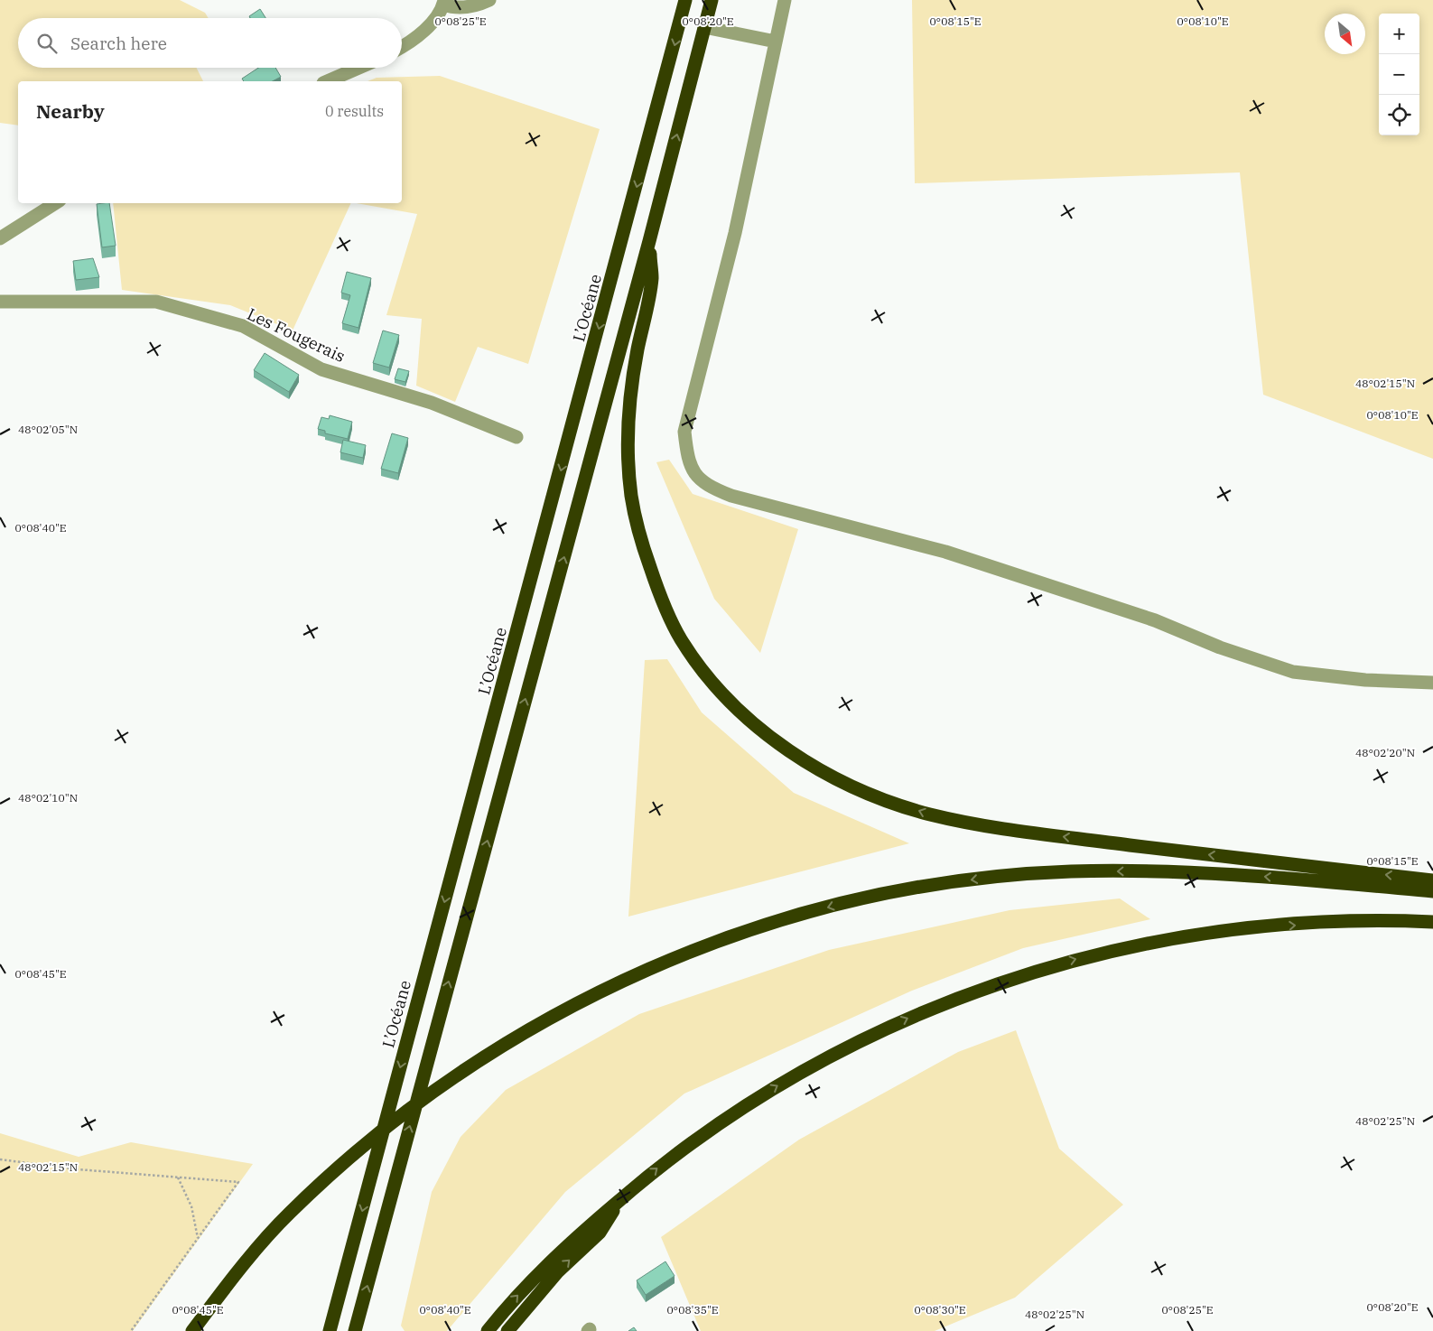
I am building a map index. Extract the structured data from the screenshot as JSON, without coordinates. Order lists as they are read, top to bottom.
{
  "streets": {
    "highway": ["L’Océane"],
    "street": ["Les Fougerais"]
  },
  "north": "bottom right",
  "page": {
    "map_buttons": ["+", "−"],
    "search": "Search here",
    "heading": ["Nearby", "0 results"]
  },
  "coordinates": [
    "0°08'25\"E",
    "0°08'20\"E",
    "0°08'15\"E",
    "0°08'10\"E",
    "48°02'15\"N",
    "48°02'05\"N",
    "0°08'40\"E",
    "48°02'20\"N",
    "48°02'10\"N",
    "0°08'45\"E",
    "48°02'25\"N",
    "0°08'35\"E",
    "0°08'30\"E"
  ]
}
